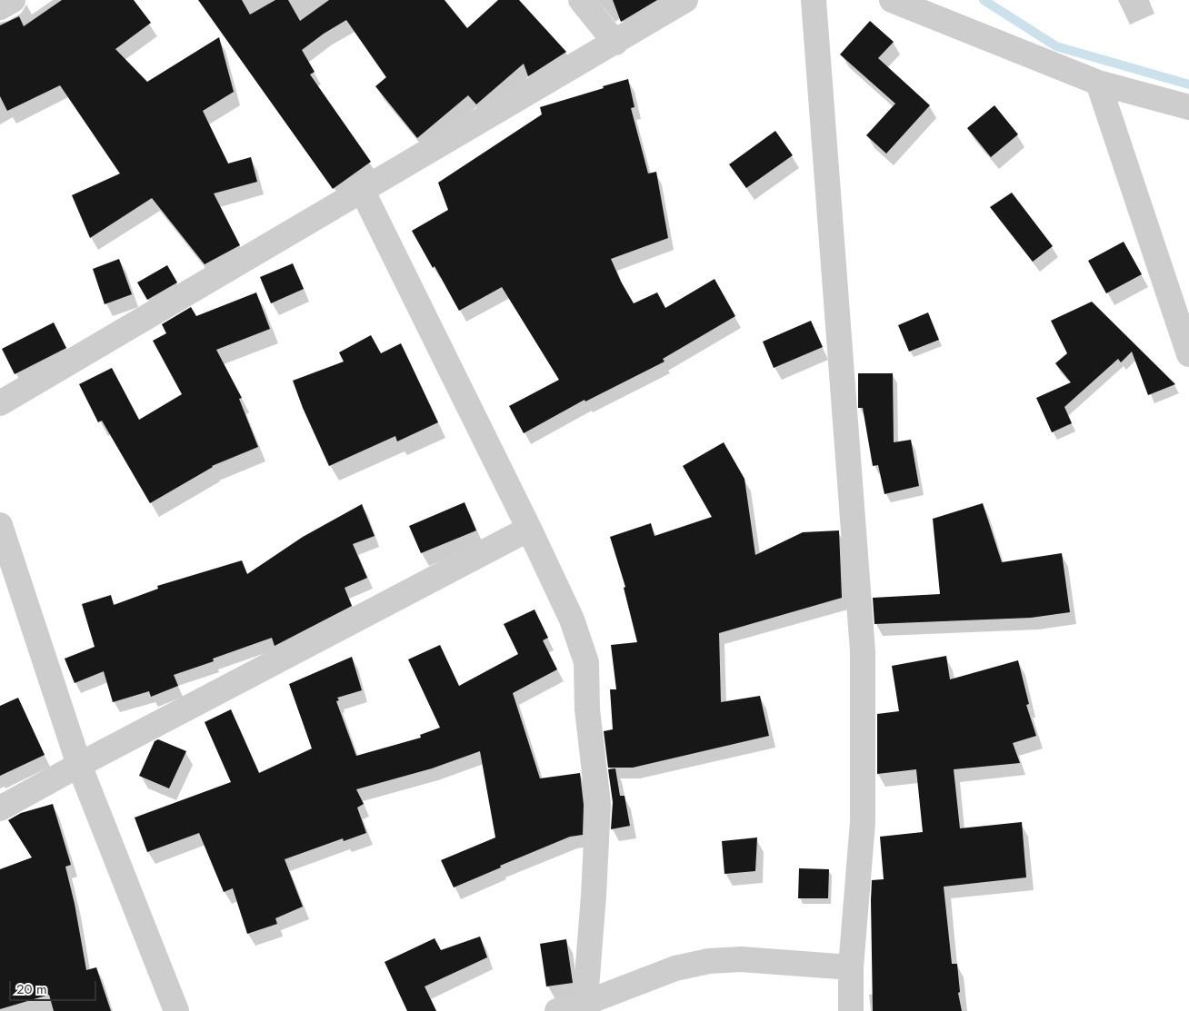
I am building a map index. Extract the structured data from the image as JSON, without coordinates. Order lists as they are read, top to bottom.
{
  "scale_bar": "20 m"
}
